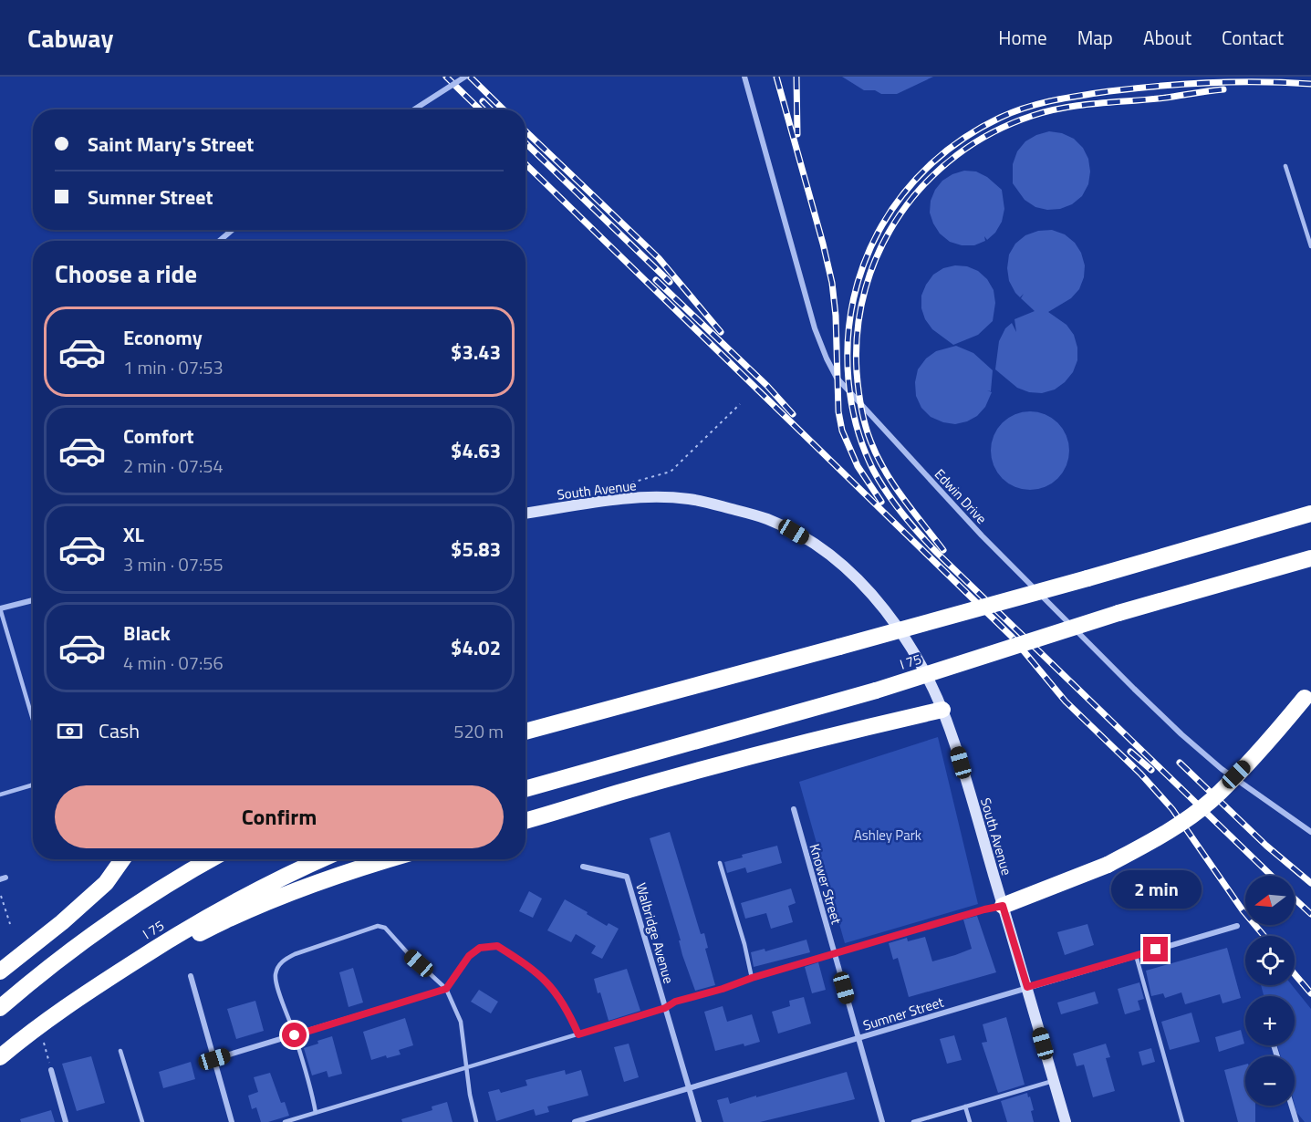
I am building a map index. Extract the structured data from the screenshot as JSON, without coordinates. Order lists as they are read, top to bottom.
{
  "streets": {
    "highway": ["I 75"],
    "street": [
      "South Avenue",
      "Edwin Drive",
      "Knower Street",
      "Walbridge Avenue",
      "Sumner Street"
    ]
  },
  "crossings": [
    ["South Avenue", "Sumner Street"],
    ["Knower Street", "Sumner Street"],
    ["Walbridge Avenue", "Sumner Street"]
  ],
  "parks": ["Ashley Park"],
  "north": "left",
  "page": {
    "header": "Cabway",
    "nav": [
      "Home",
      "Map",
      "About",
      "Contact"
    ],
    "banner": ["Saint Mary's Street", "Sumner Street"],
    "heading": "Choose a ride",
    "list": [
      {
        "name": "Economy",
        "note": "1 min · 07:53",
        "value": "$3.43"
      },
      {
        "name": "Comfort",
        "note": "2 min · 07:54",
        "value": "$4.63"
      },
      {
        "name": "XL",
        "note": "3 min · 07:55",
        "value": "$5.83"
      },
      {
        "name": "Black",
        "note": "4 min · 07:56",
        "value": "$4.02"
      }
    ],
    "pay": ["Cash", "520 m"],
    "buttons": "Confirm",
    "bubble": "2 min",
    "map_buttons": ["+", "−"]
  }
}
